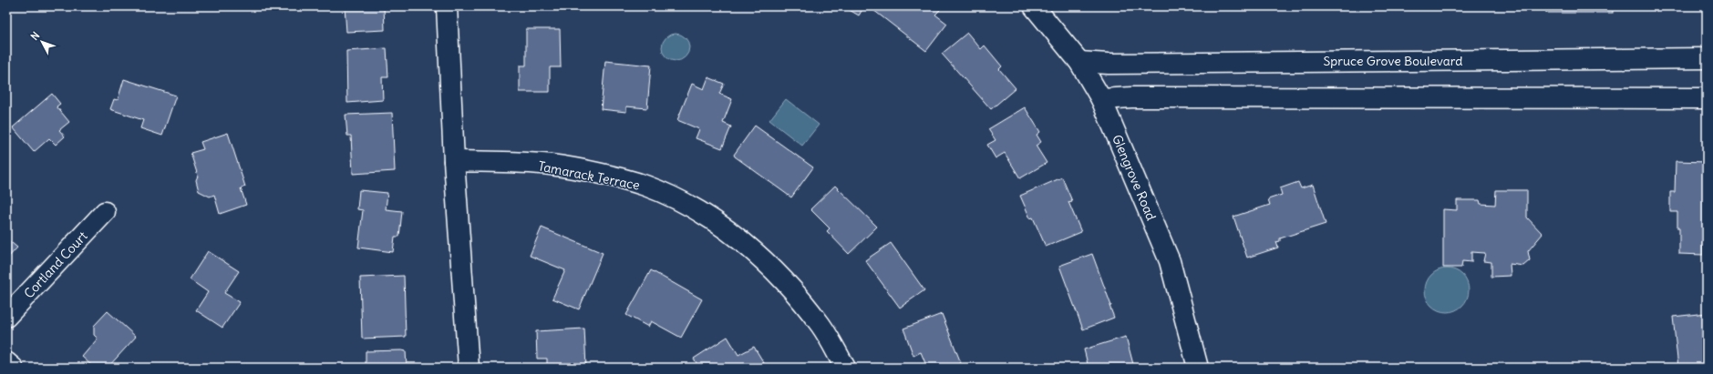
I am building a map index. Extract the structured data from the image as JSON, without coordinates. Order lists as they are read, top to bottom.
{
  "streets": {
    "street": [
      "Spruce Grove Boulevard",
      "Tamarack Terrace",
      "Glengrove Road",
      "Cortland Court"
    ]
  },
  "crossings": [
    ["Spruce Grove Boulevard", "Glengrove Road"]
  ],
  "north": "top left"
}
